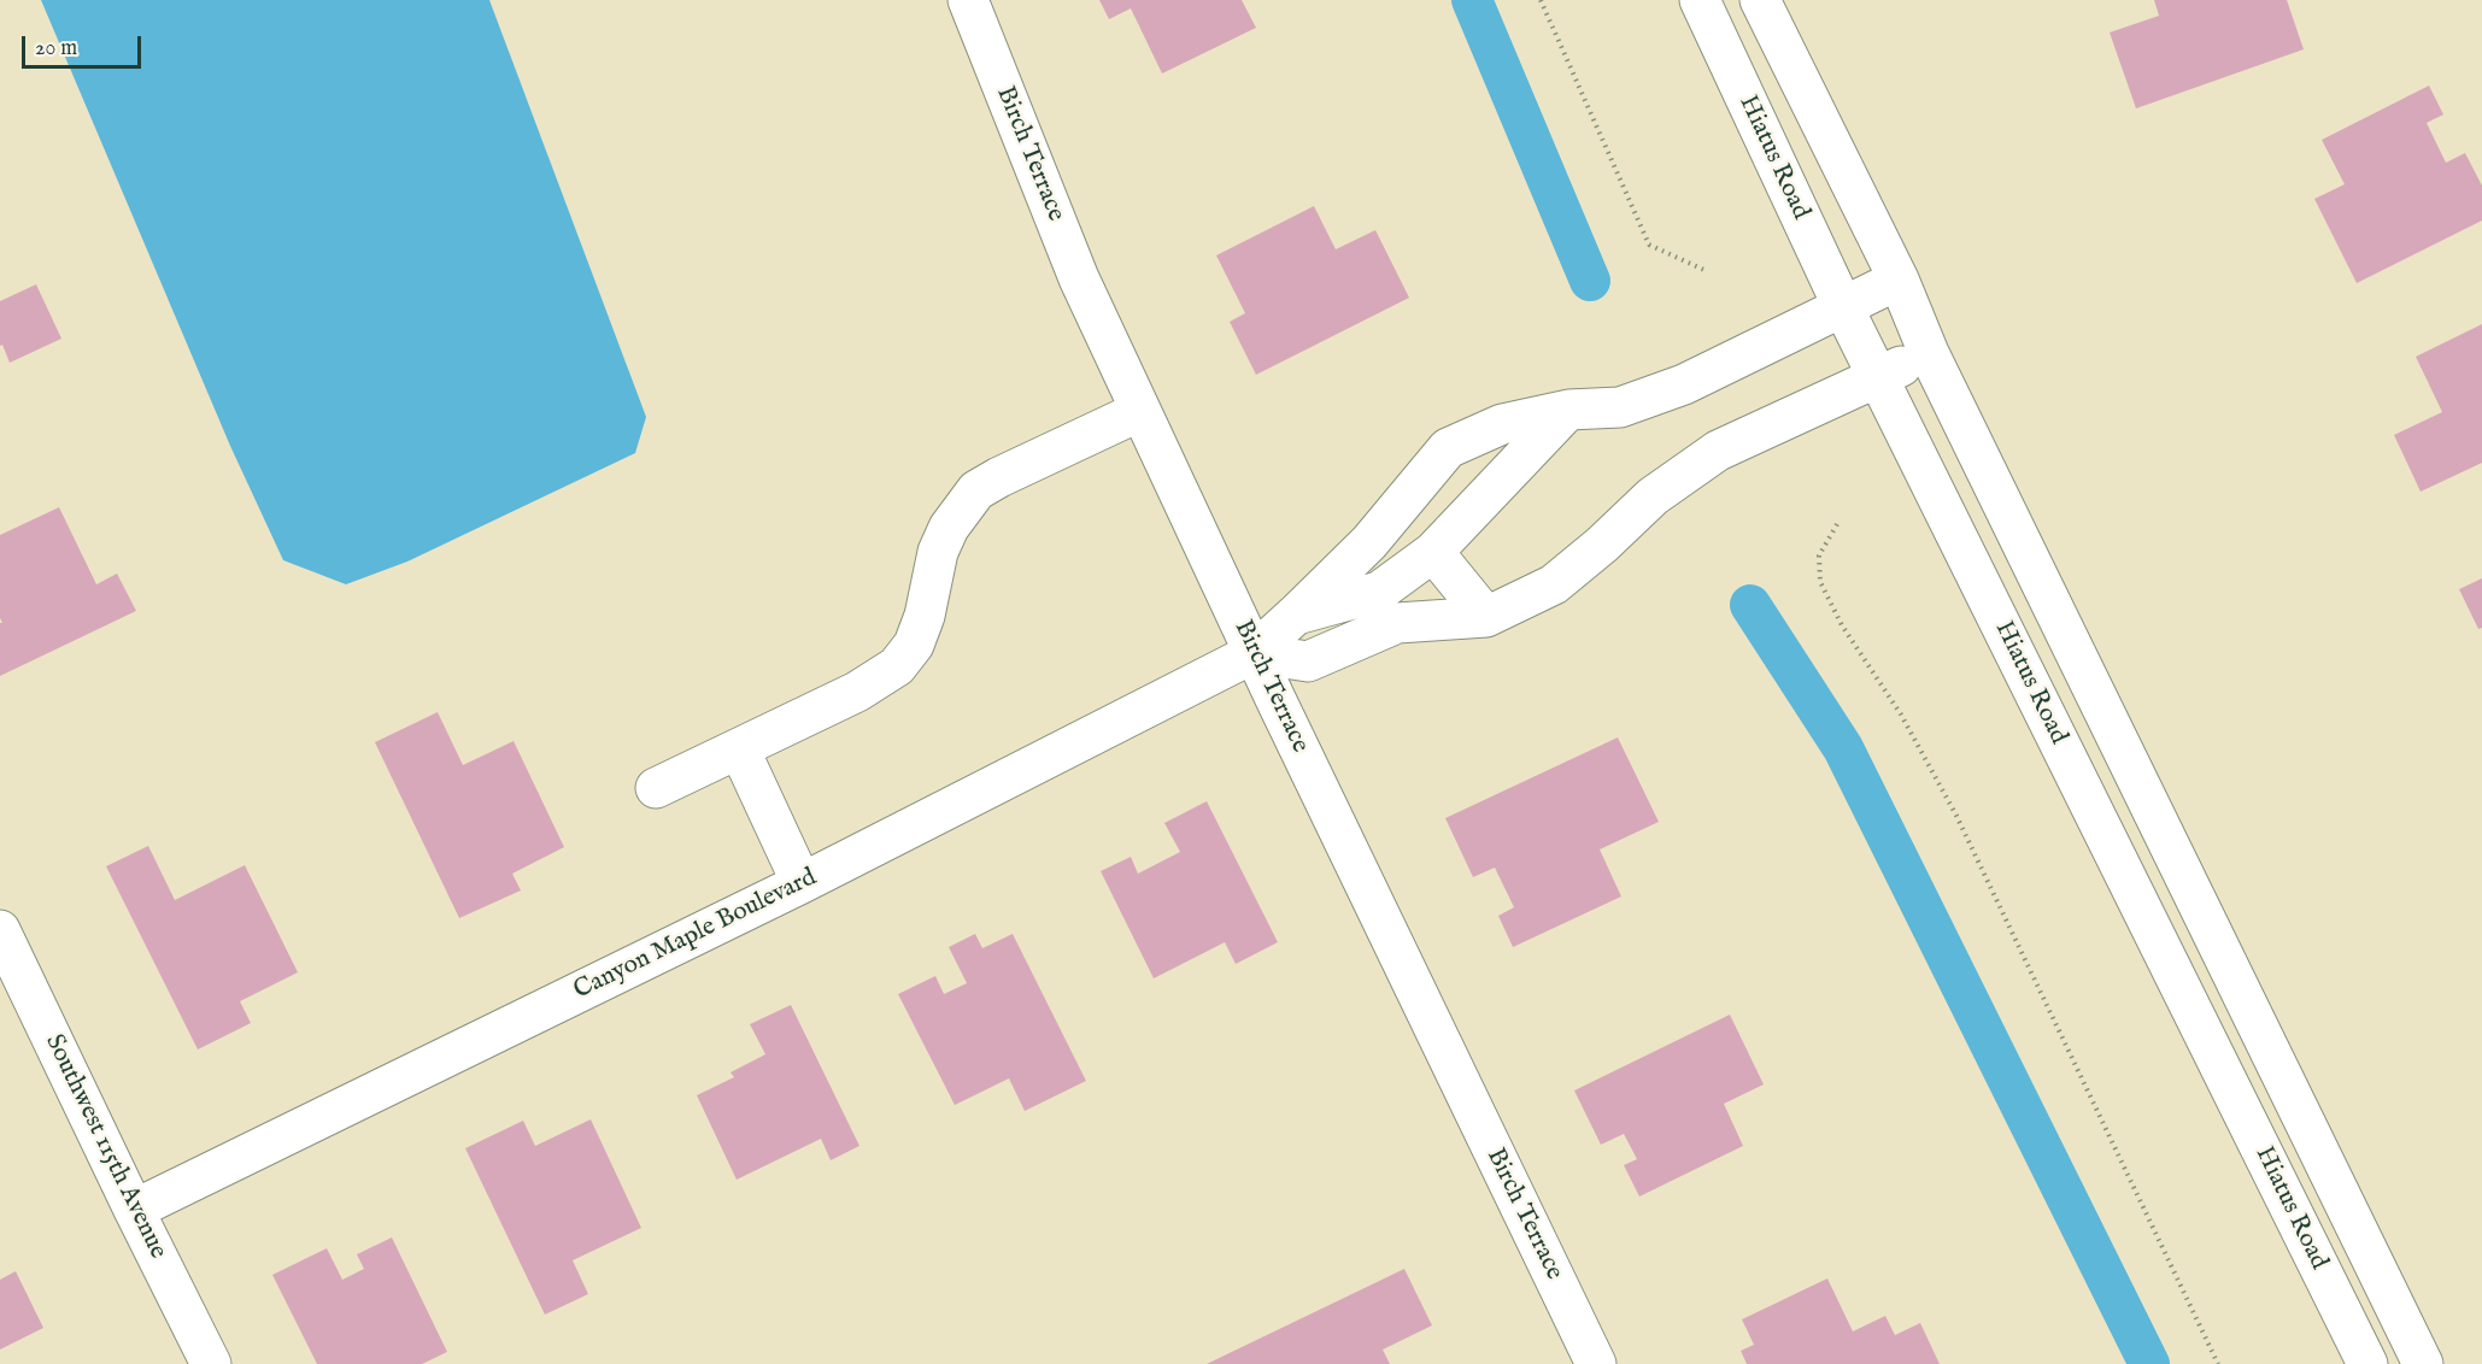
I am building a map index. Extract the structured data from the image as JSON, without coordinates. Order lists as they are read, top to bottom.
{
  "streets": {
    "street": [
      "Birch Terrace",
      "Hiatus Road",
      "Canyon Maple Boulevard",
      "Southwest 115th Avenue"
    ]
  },
  "crossings": [
    ["Birch Terrace", "Canyon Maple Boulevard"],
    ["Hiatus Road", "Canyon Maple Boulevard"],
    ["Canyon Maple Boulevard", "Southwest 115th Avenue"]
  ],
  "scale_bar": "20 m"
}
